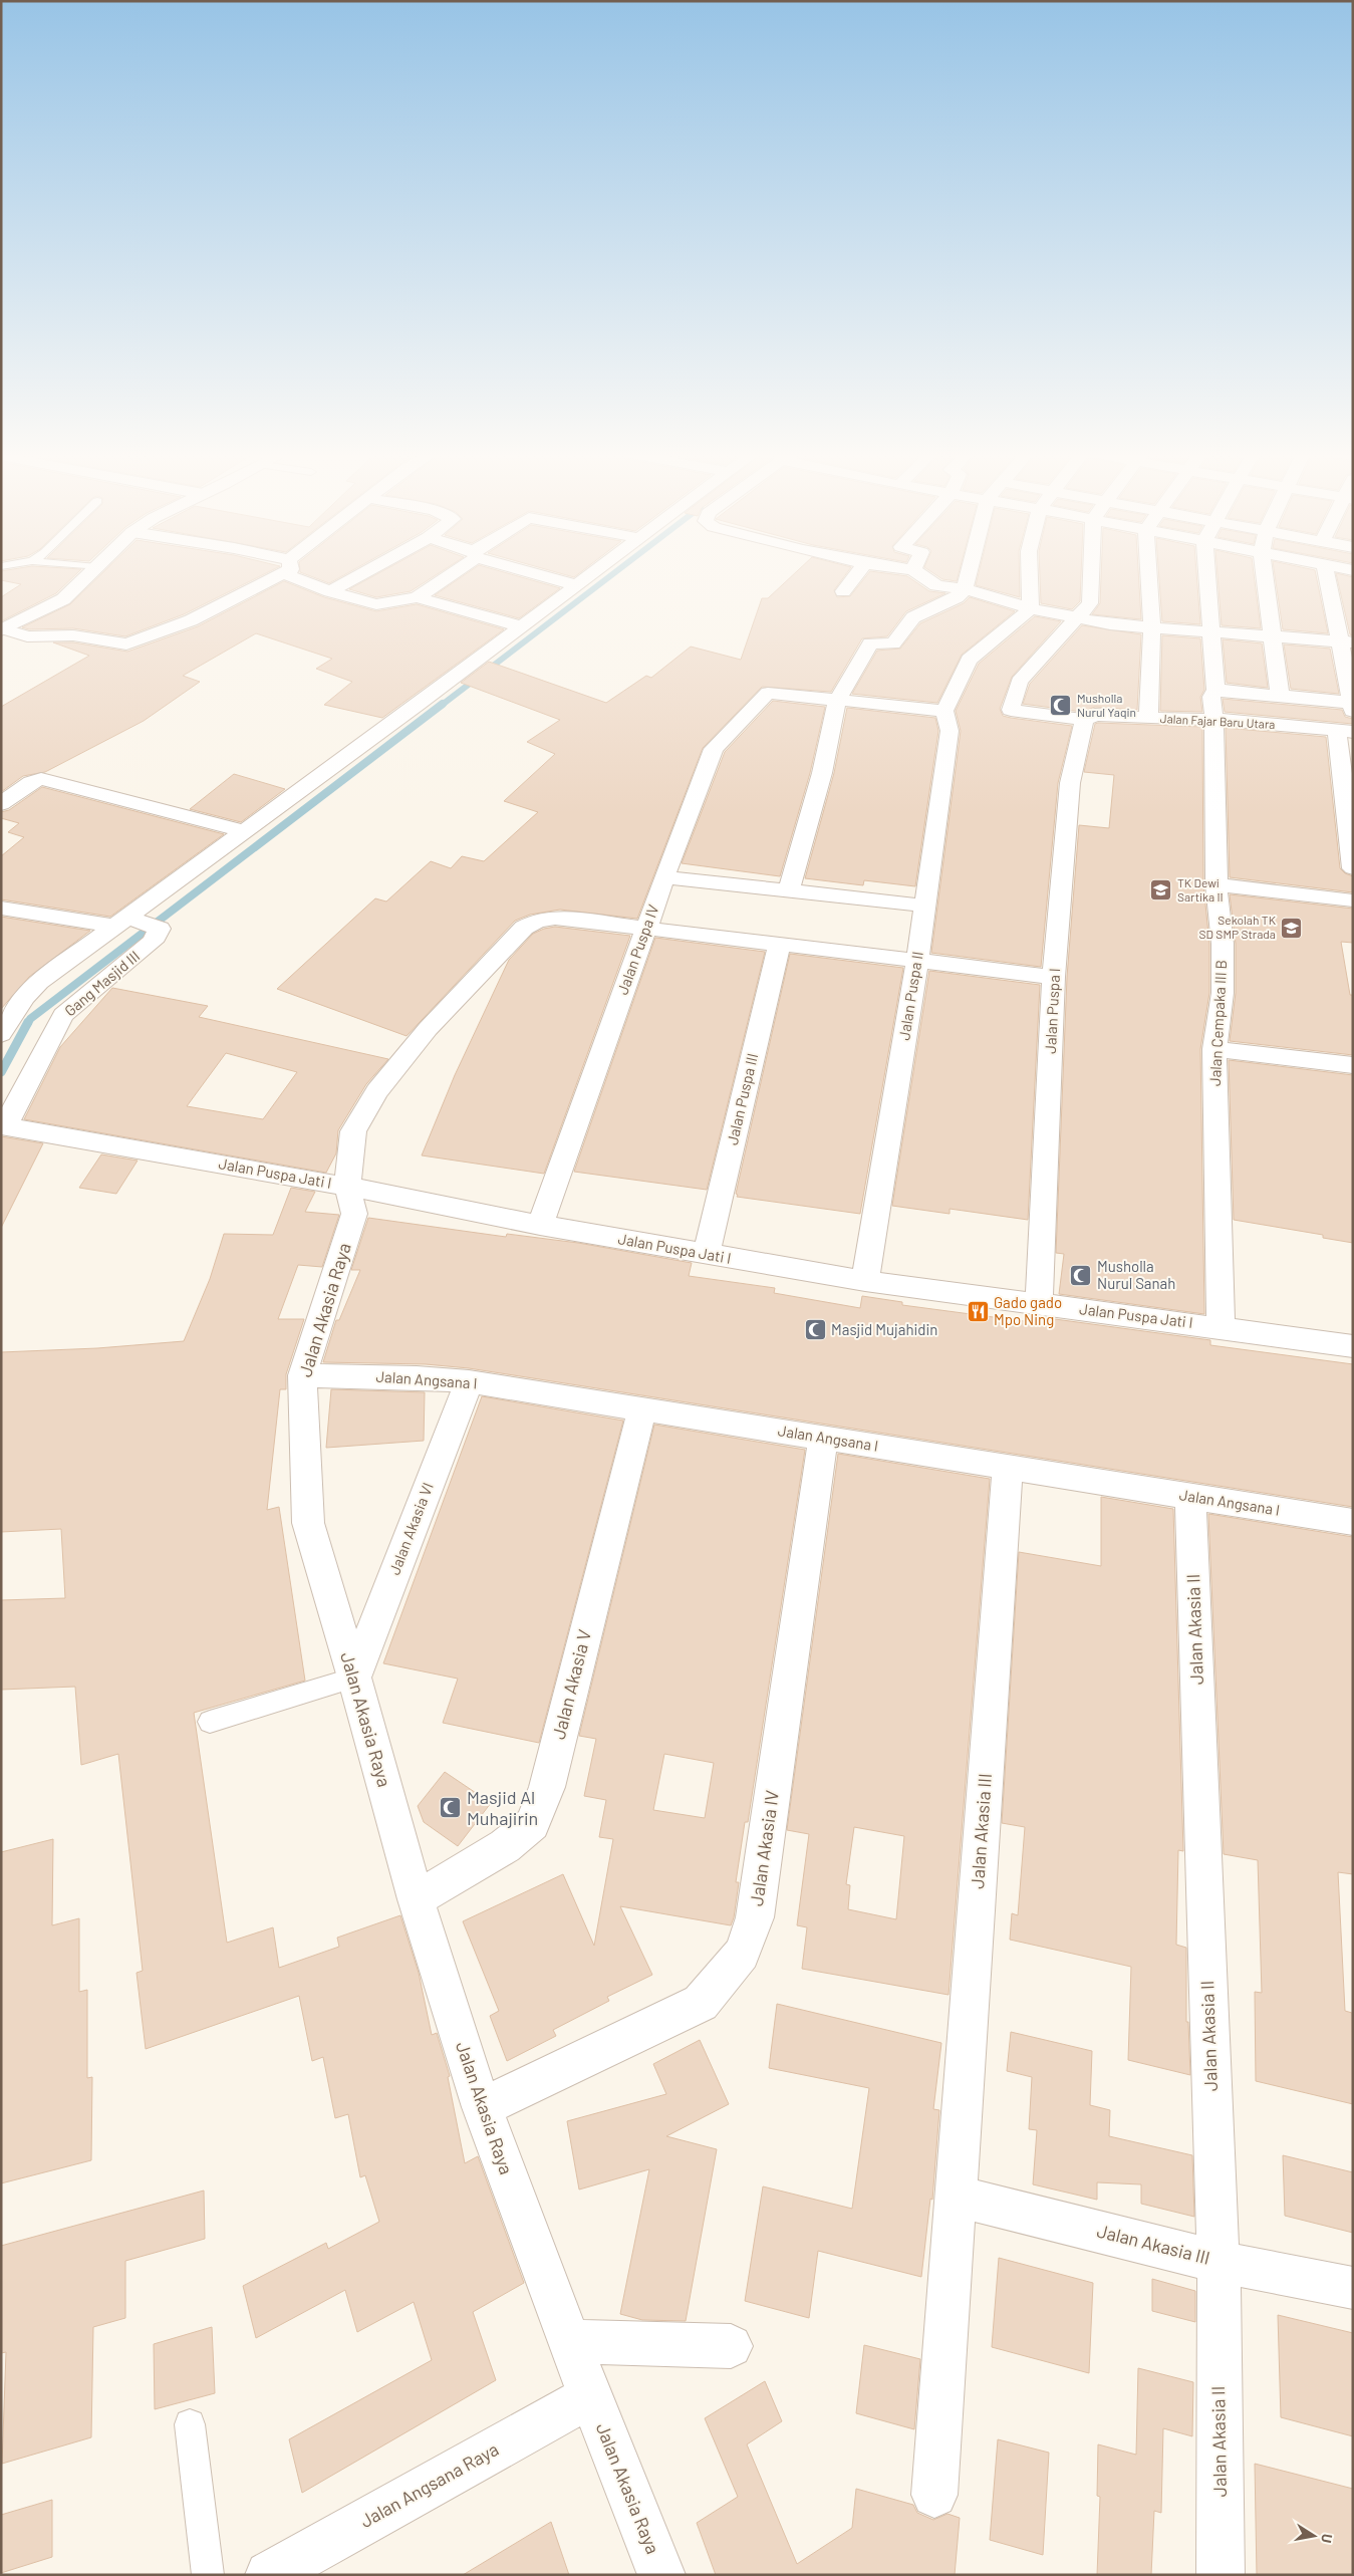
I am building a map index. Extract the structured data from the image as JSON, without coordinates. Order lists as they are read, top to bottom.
{
  "streets": {
    "street": [
      "Jalan Fajar Baru Utara",
      "Jalan Puspa IV",
      "Gang Masjid III",
      "Jalan Puspa II",
      "Jalan Puspa I",
      "Jalan Cempaka III B",
      "Jalan Puspa III",
      "Jalan Puspa Jati I",
      "Jalan Akasia Raya",
      "Jalan Angsana I",
      "Jalan Akasia VI",
      "Jalan Akasia II",
      "Jalan Akasia V",
      "Jalan Akasia III",
      "Jalan Akasia IV",
      "Jalan Angsana Raya"
    ]
  },
  "crossings": [
    ["Jalan Fajar Baru Utara", "Jalan Puspa I"],
    ["Jalan Fajar Baru Utara", "Jalan Cempaka III B"],
    ["Jalan Puspa IV", "Jalan Puspa Jati I"],
    ["Jalan Puspa IV", "Jalan Akasia Raya"],
    ["Gang Masjid III", "Jalan Puspa Jati I"],
    ["Jalan Puspa II", "Jalan Puspa Jati I"],
    ["Jalan Puspa I", "Jalan Puspa Jati I"],
    ["Jalan Cempaka III B", "Jalan Puspa Jati I"],
    ["Jalan Puspa III", "Jalan Puspa Jati I"],
    ["Jalan Puspa Jati I", "Jalan Akasia Raya"],
    ["Jalan Akasia Raya", "Jalan Angsana I"],
    ["Jalan Akasia Raya", "Jalan Akasia VI"],
    ["Jalan Akasia Raya", "Jalan Akasia V"],
    ["Jalan Akasia Raya", "Jalan Akasia IV"],
    ["Jalan Akasia Raya", "Jalan Angsana Raya"],
    ["Jalan Angsana I", "Jalan Akasia VI"],
    ["Jalan Angsana I", "Jalan Akasia II"],
    ["Jalan Angsana I", "Jalan Akasia V"],
    ["Jalan Angsana I", "Jalan Akasia III"],
    ["Jalan Angsana I", "Jalan Akasia IV"],
    ["Jalan Akasia II", "Jalan Akasia III"]
  ],
  "places": {
    "mosque": [
      "Musholla Nurul Yaqin",
      "Musholla Nurul Sanah",
      "Masjid Mujahidin",
      "Masjid Al Muhajirin"
    ],
    "school or university": ["TK Dewi Sartika II", "Sekolah TK SD SMP Strada"],
    "restaurant": ["Gado gado Mpo Ning"]
  },
  "north": "right"
}
